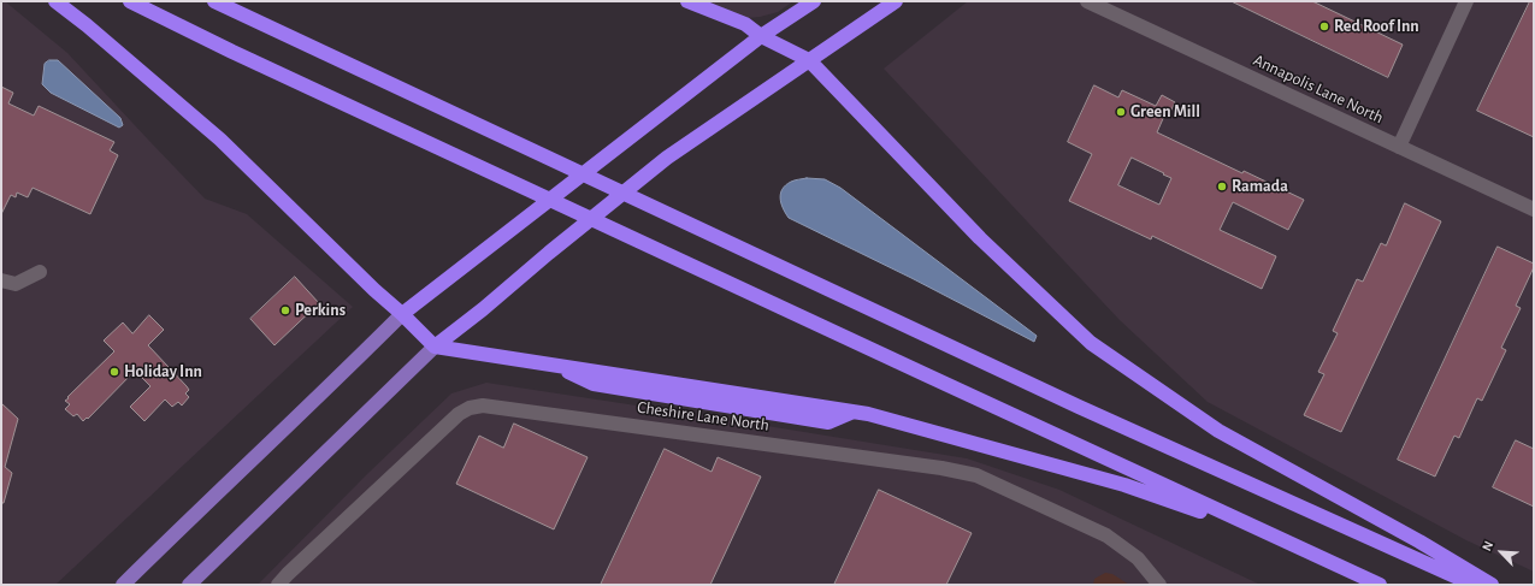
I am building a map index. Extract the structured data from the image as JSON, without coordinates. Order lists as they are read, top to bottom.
{
  "streets": {
    "street": ["Annapolis Lane North", "Cheshire Lane North"]
  },
  "places": [
    "Red Roof Inn",
    "Green Mill",
    "Ramada",
    "Perkins",
    "Holiday Inn"
  ],
  "north": "top left"
}
